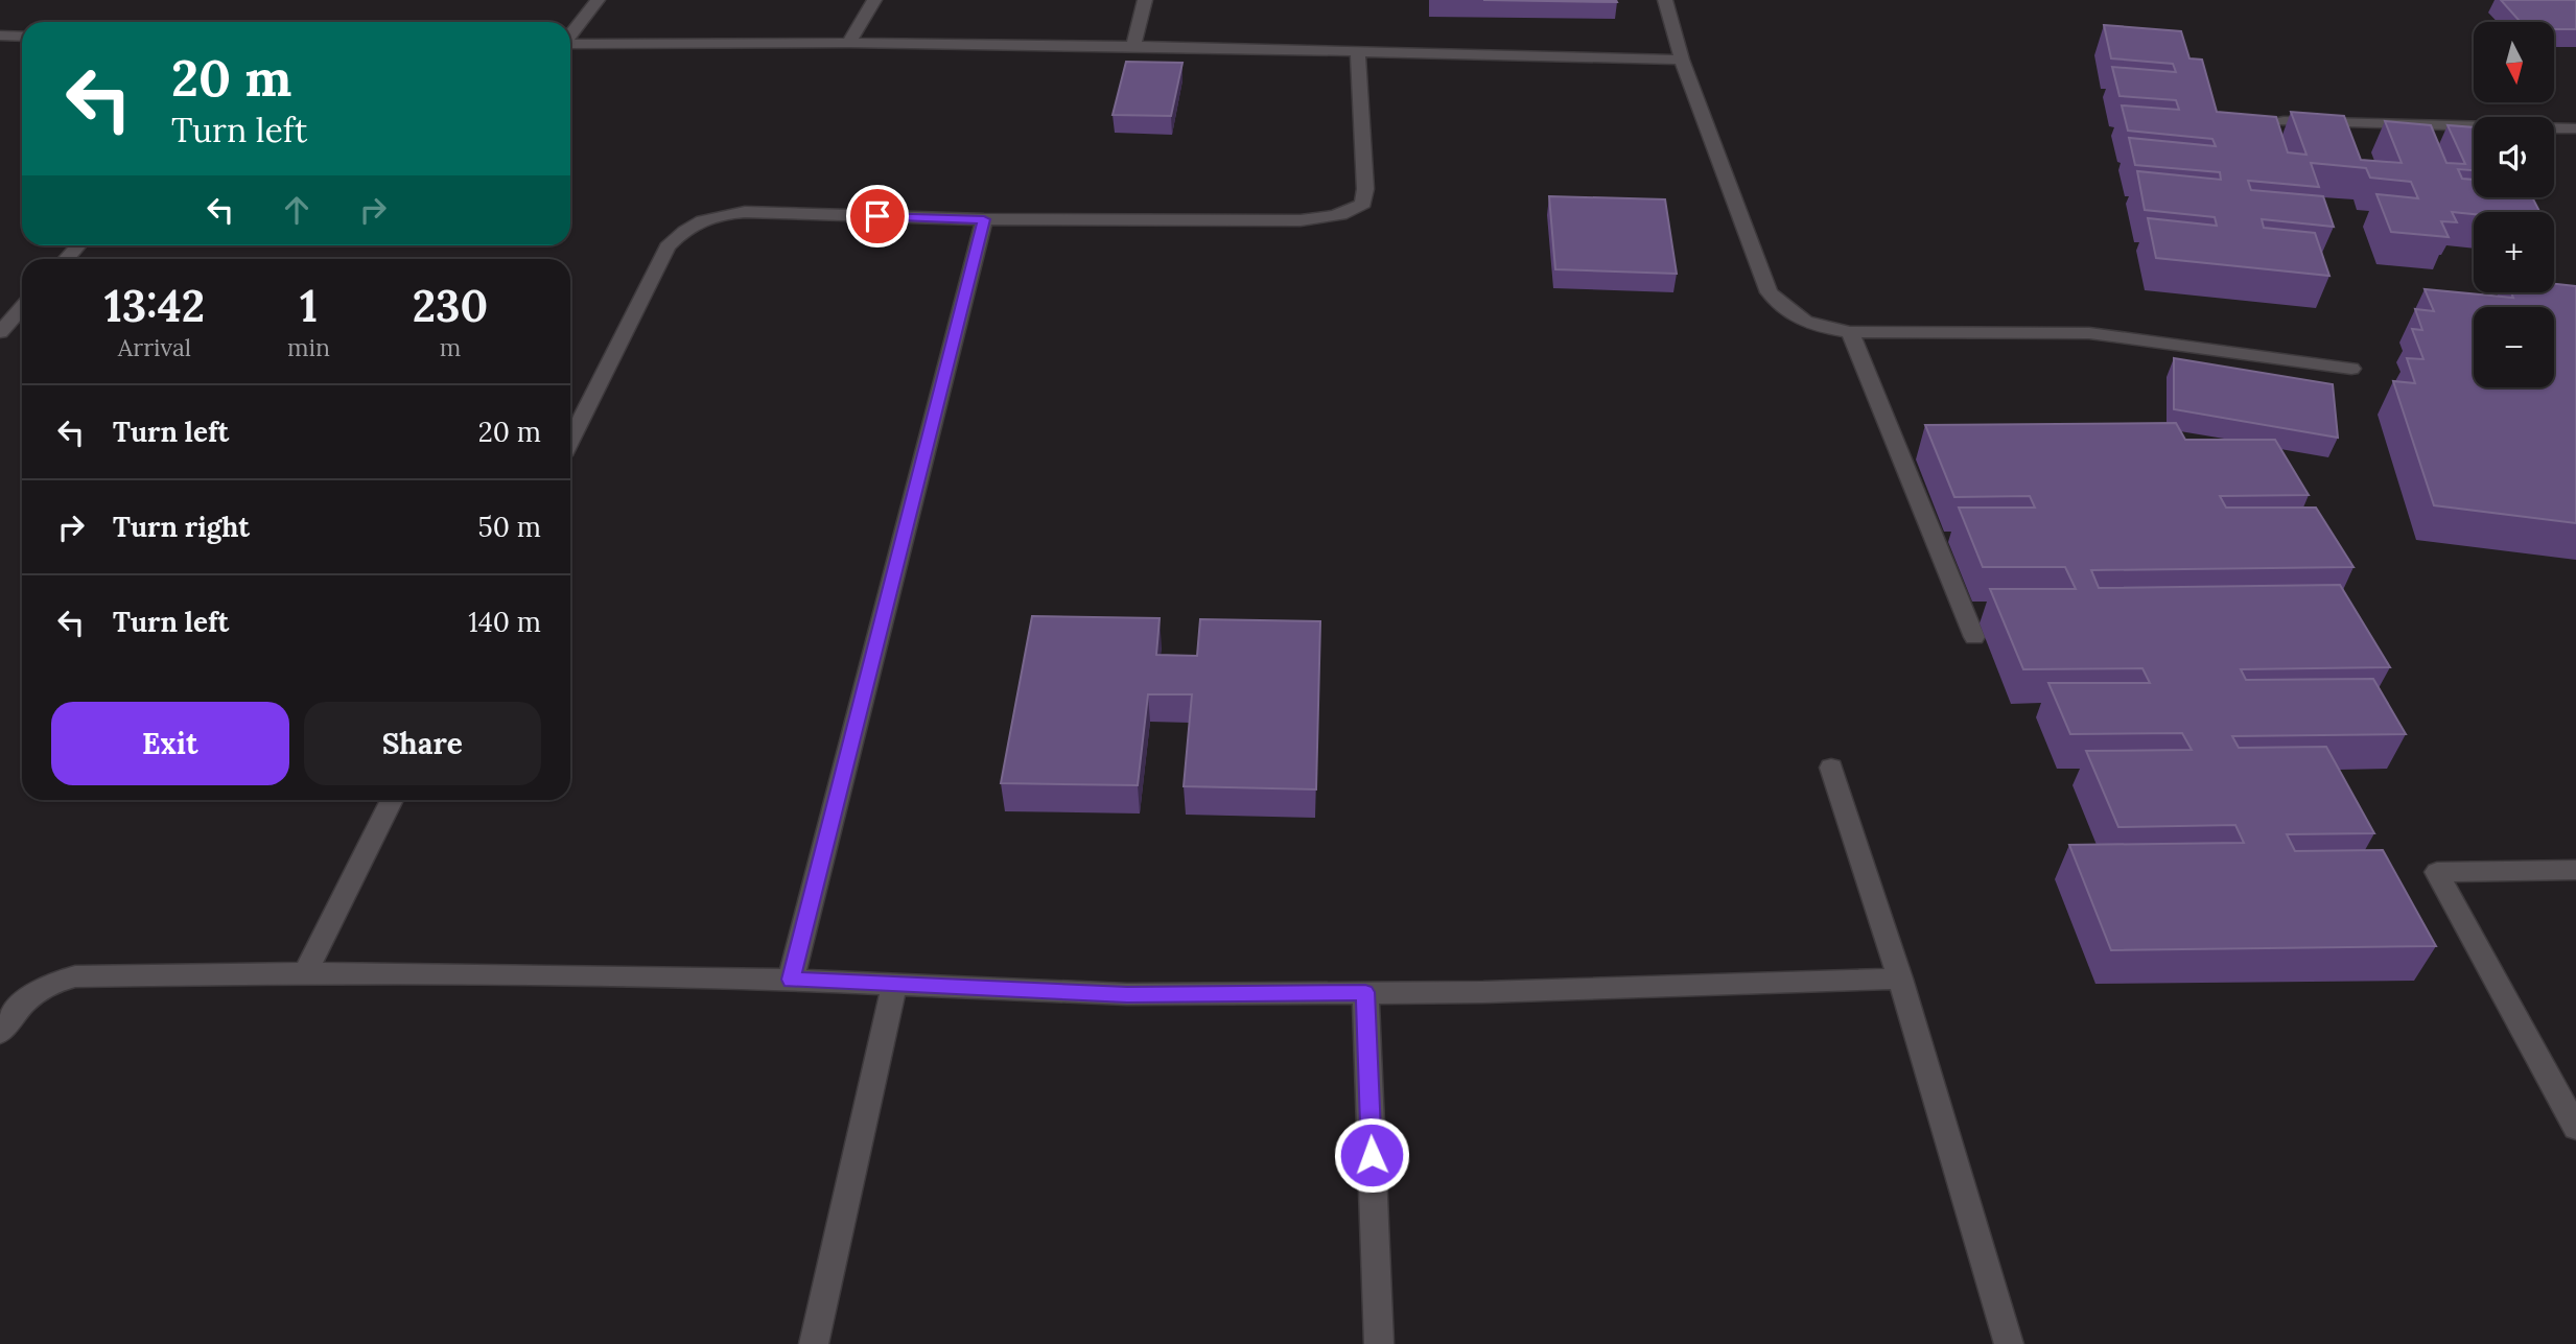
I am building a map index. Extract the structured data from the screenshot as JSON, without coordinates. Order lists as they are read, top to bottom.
{
  "north": "bottom",
  "page": {
    "map_buttons": ["+", "−"],
    "turn": ["20 m", "Turn left"],
    "eta": [
      "13:42",
      "Arrival",
      "1",
      "min",
      "230",
      "m"
    ],
    "list": [
      {
        "name": "Turn left",
        "value": "20 m"
      },
      {
        "name": "Turn right",
        "value": "50 m"
      },
      {
        "name": "Turn left",
        "value": "140 m"
      }
    ],
    "buttons": ["Exit", "Share"]
  }
}
